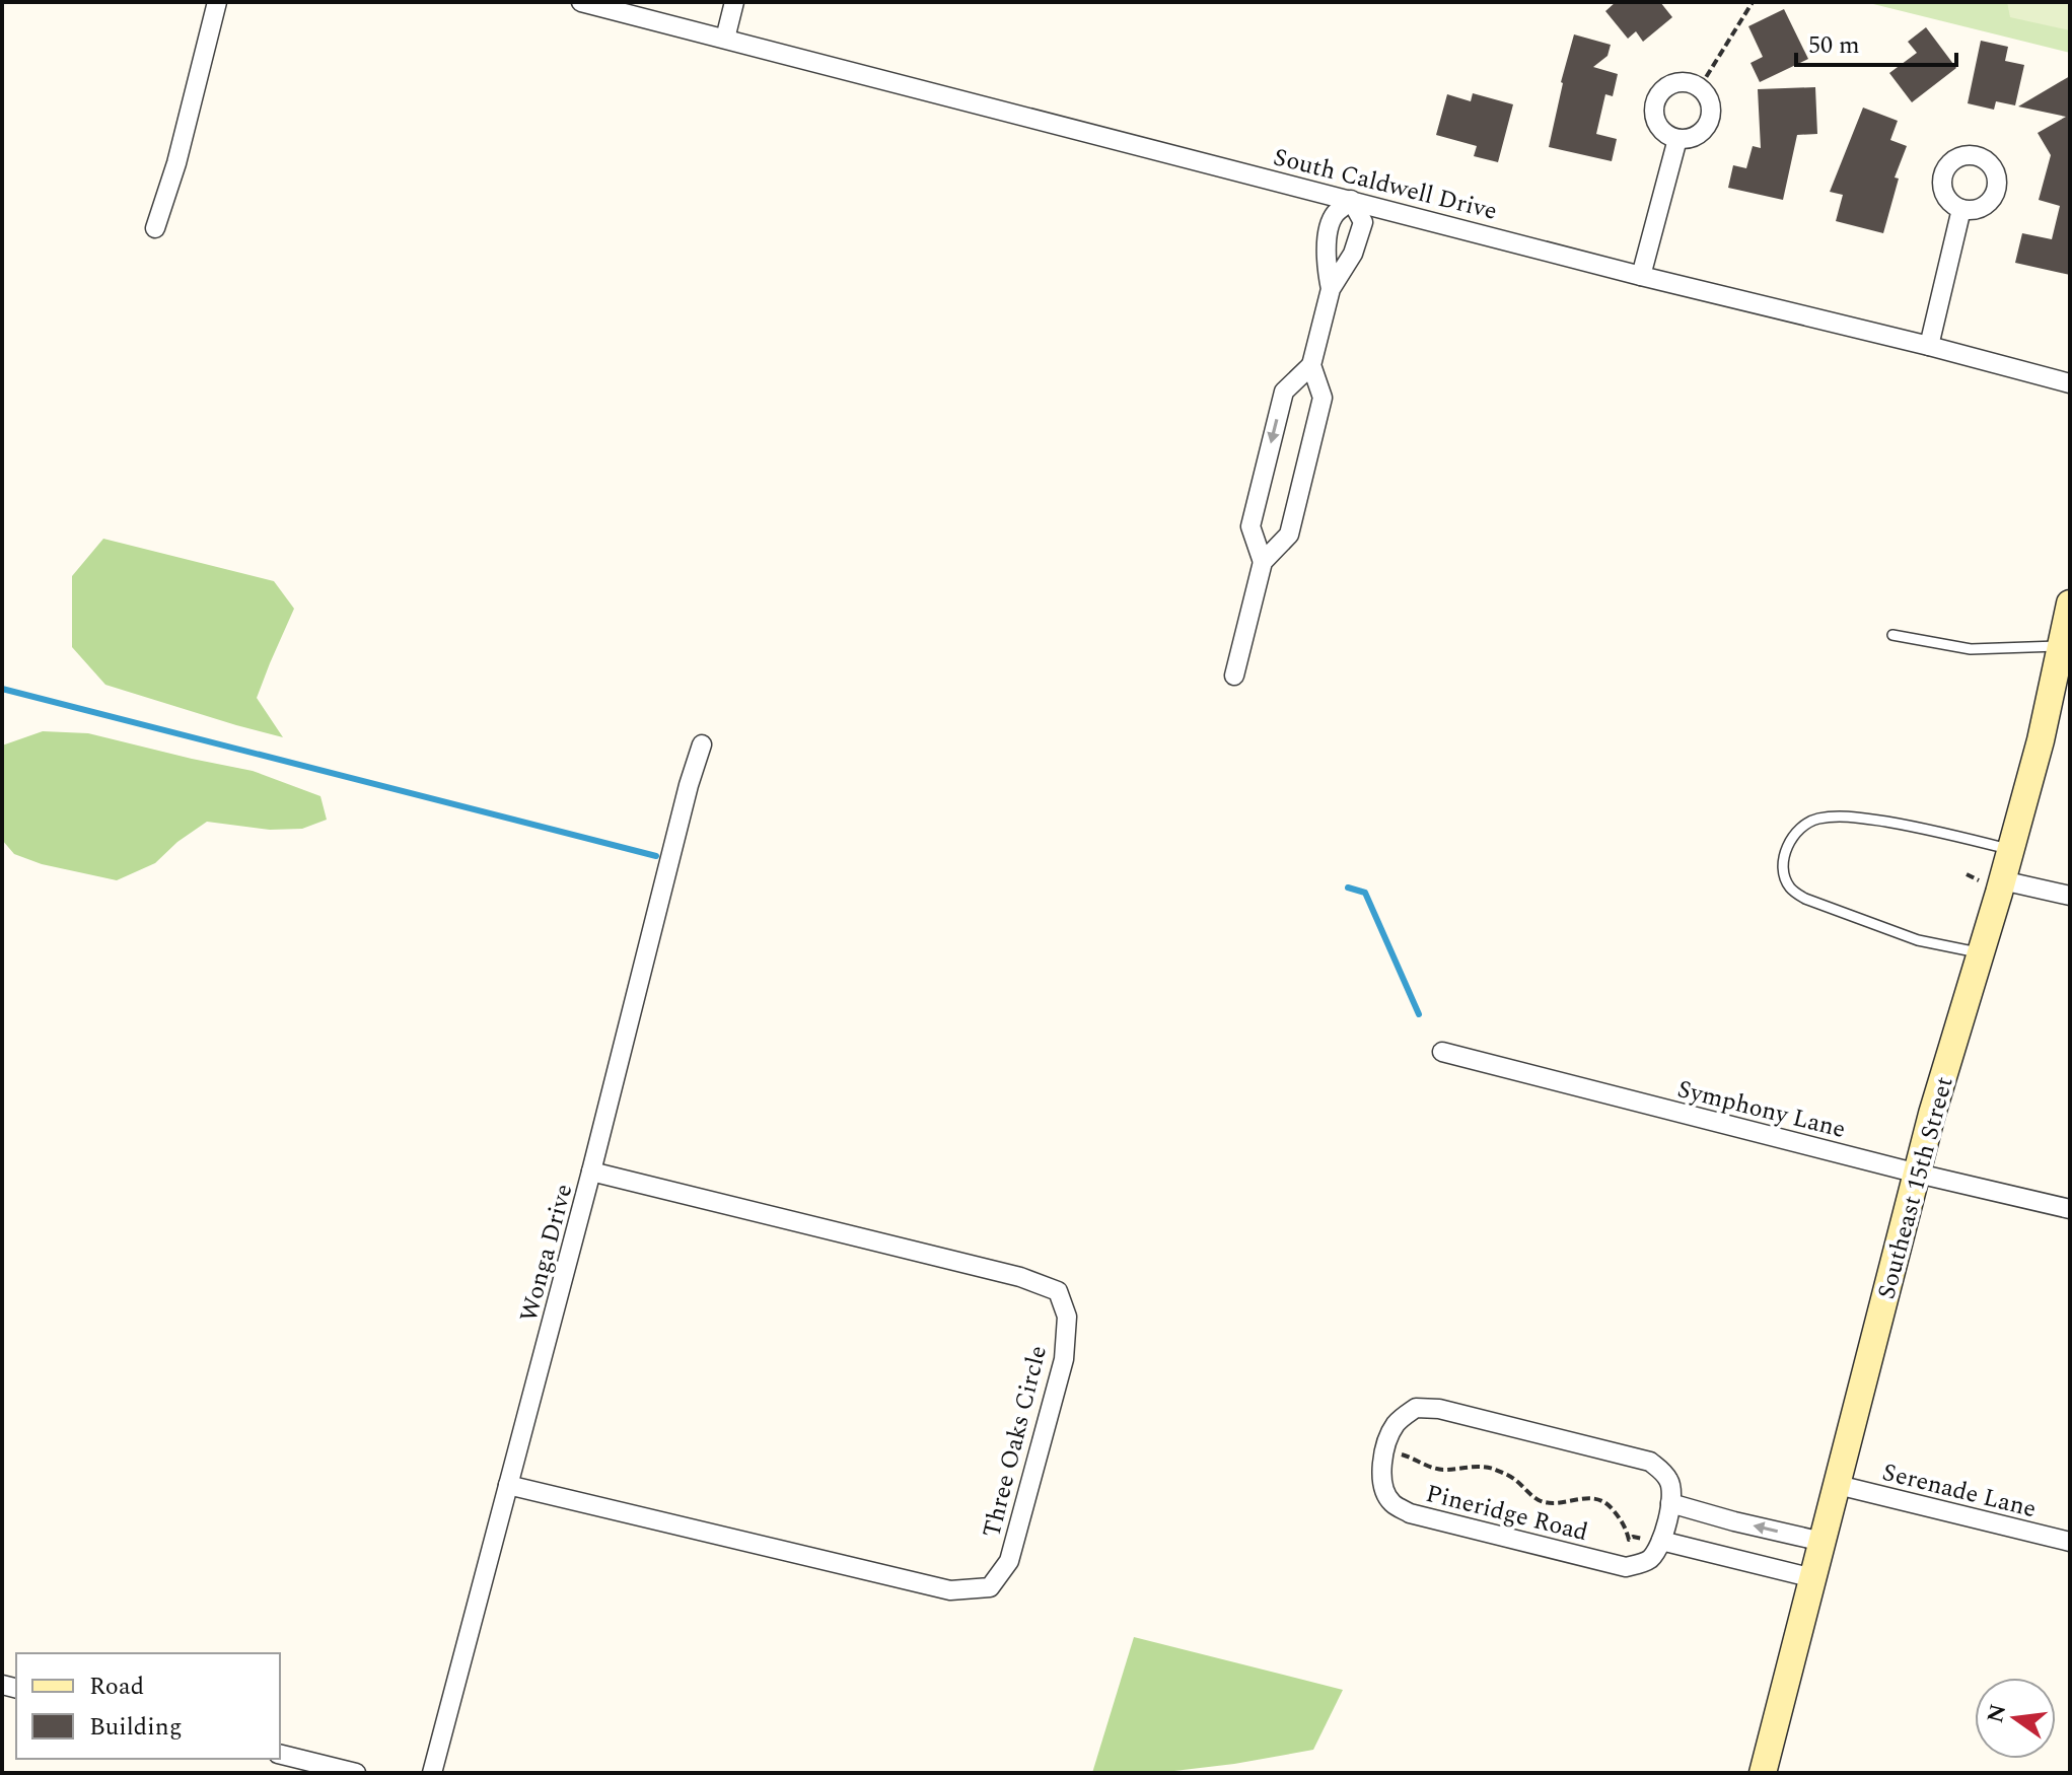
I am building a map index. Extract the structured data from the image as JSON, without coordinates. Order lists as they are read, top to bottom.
{
  "streets": {
    "main road": ["Southeast 15th Street"],
    "street": [
      "South Caldwell Drive",
      "Symphony Lane",
      "Wonga Drive",
      "Three Oaks Circle",
      "Serenade Lane",
      "Pineridge Road"
    ]
  },
  "crossings": [
    ["Symphony Lane", "Southeast 15th Street"],
    ["Southeast 15th Street", "Serenade Lane"],
    ["Wonga Drive", "Three Oaks Circle"]
  ],
  "legend": ["Road", "Building"],
  "scale_bar": "50 m",
  "north": "left"
}
